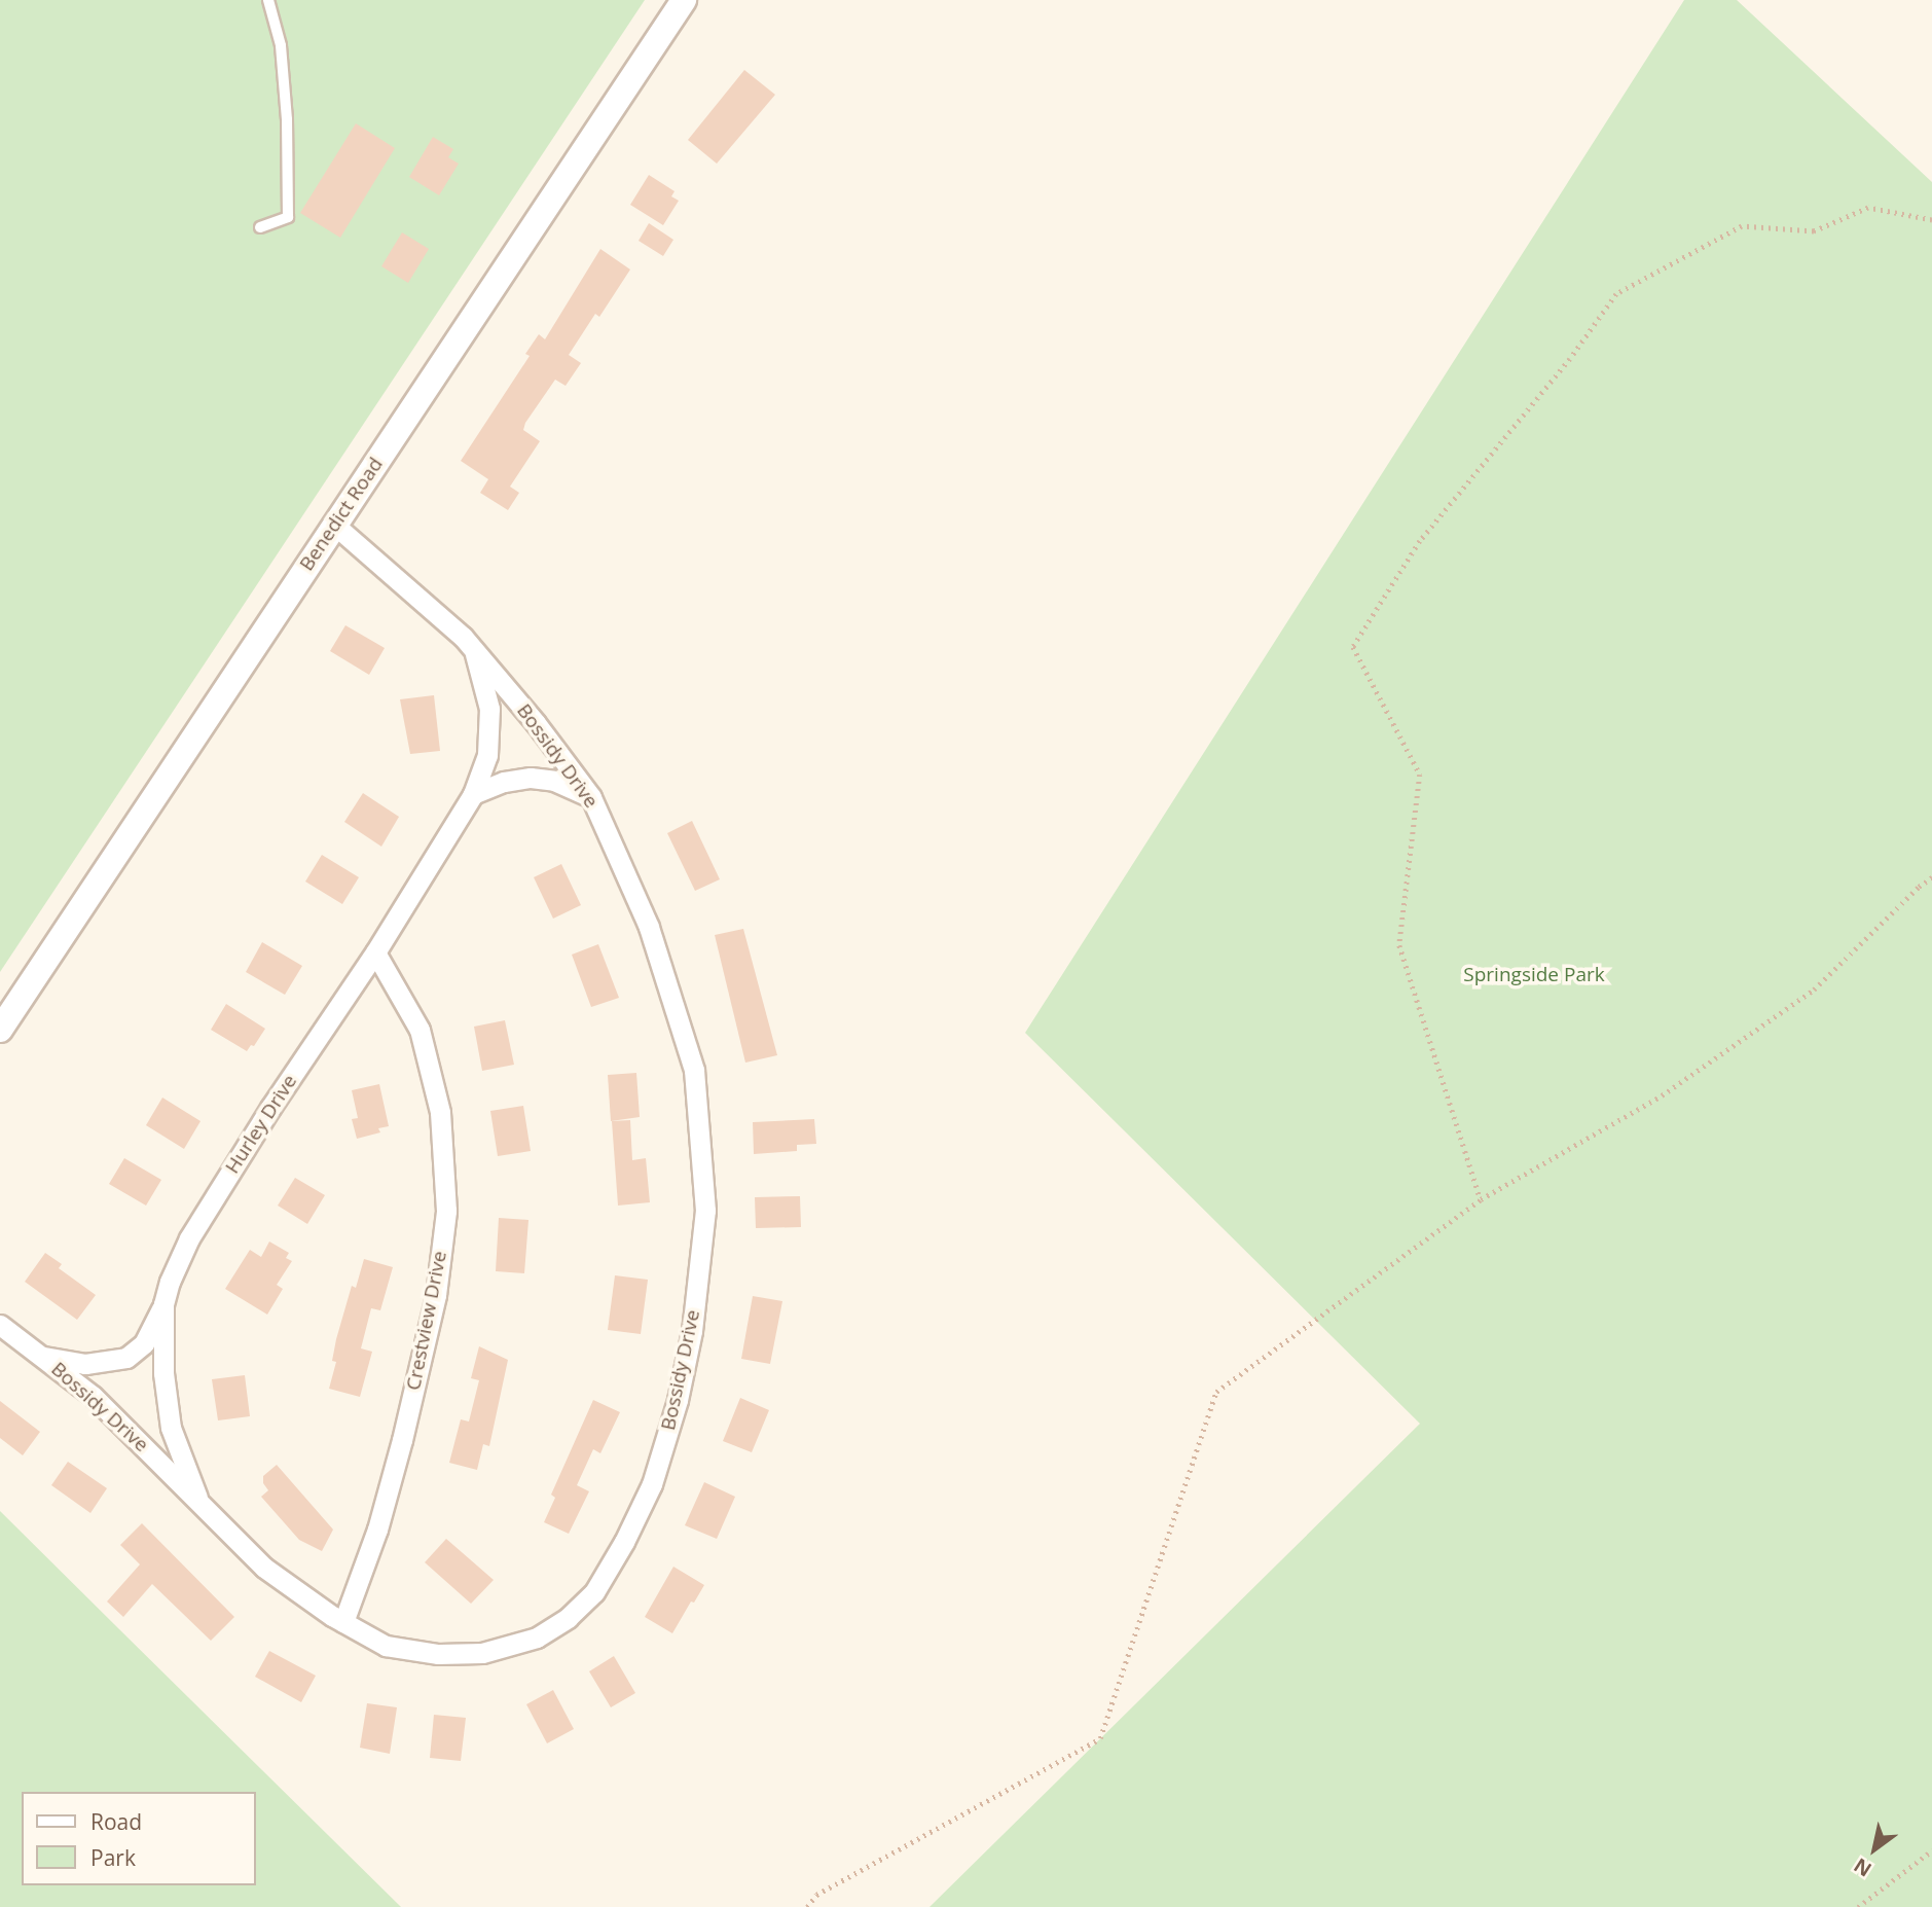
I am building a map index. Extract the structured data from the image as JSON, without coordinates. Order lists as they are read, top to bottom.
{
  "streets": {
    "street": [
      "Benedict Road",
      "Bossidy Drive",
      "Hurley Drive",
      "Crestview Drive"
    ]
  },
  "crossings": [
    ["Benedict Road", "Bossidy Drive"],
    ["Bossidy Drive", "Hurley Drive"],
    ["Bossidy Drive", "Crestview Drive"],
    ["Hurley Drive", "Crestview Drive"]
  ],
  "parks": ["Springside Park"],
  "legend": ["Road", "Park"],
  "north": "bottom left"
}
